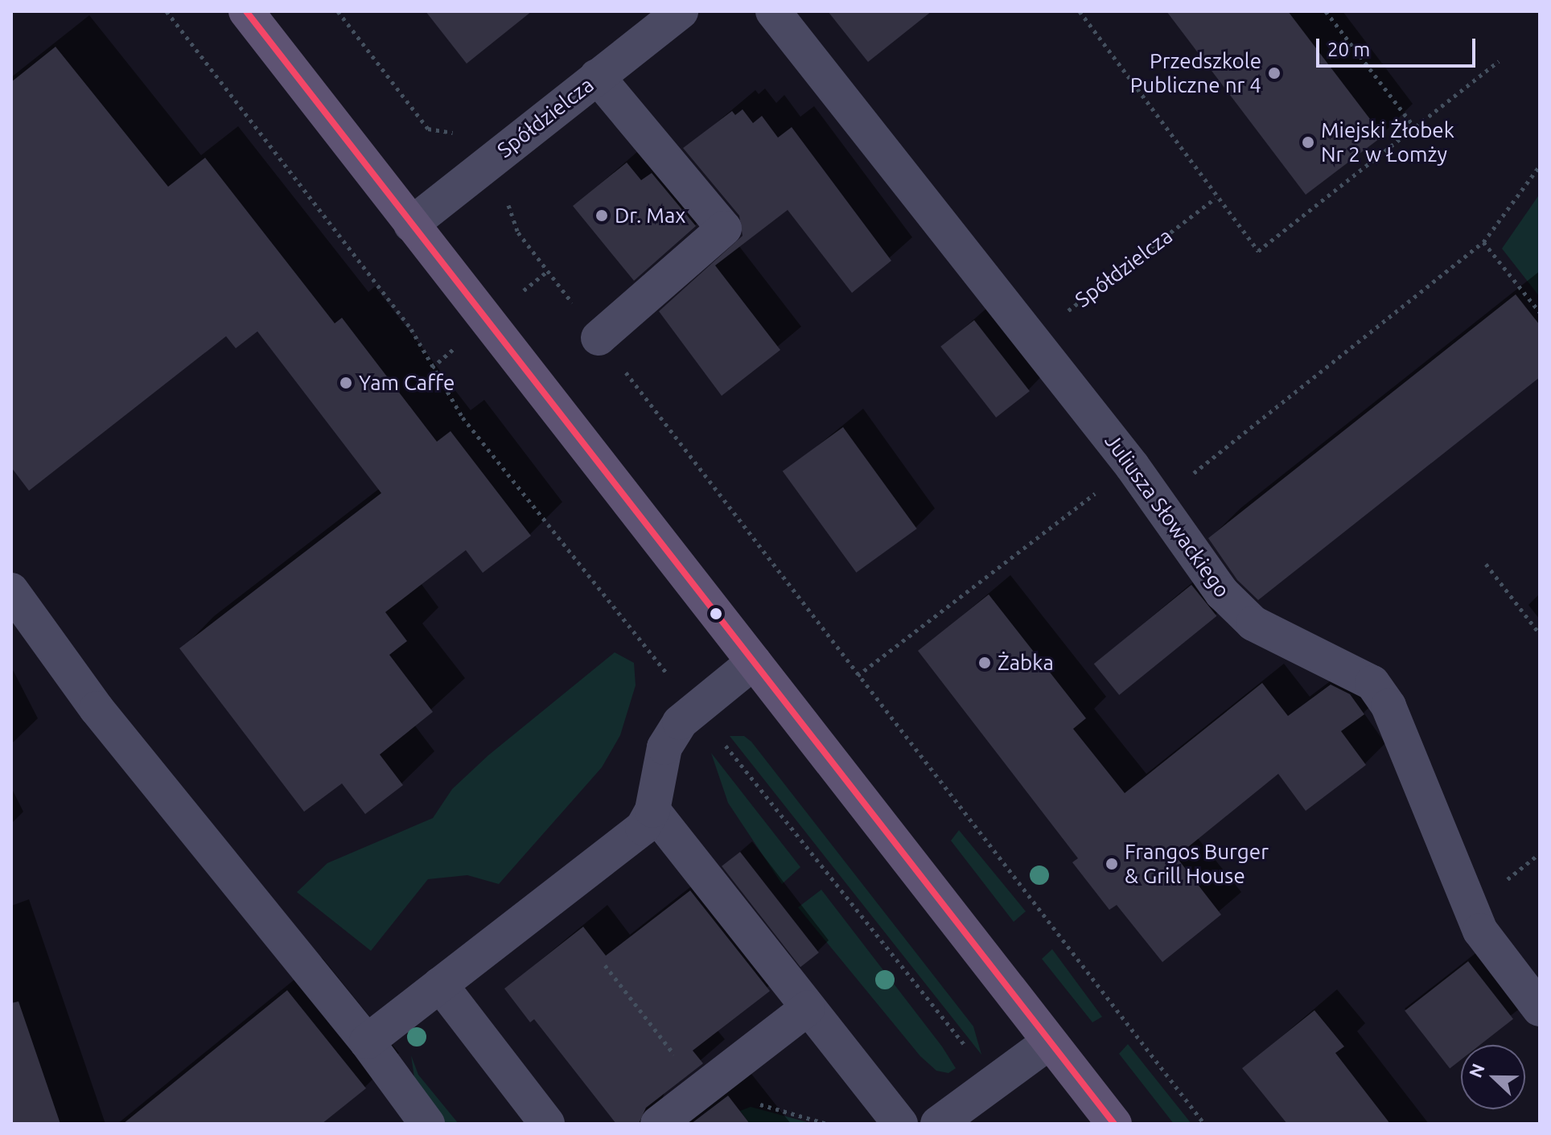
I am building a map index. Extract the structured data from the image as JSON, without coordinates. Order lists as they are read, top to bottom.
{
  "streets": {
    "street": ["Spółdzielcza", "Juliusza Słowackiego"]
  },
  "crossings": [
    ["Spółdzielcza", "Juliusza Słowackiego"]
  ],
  "places": [
    "Przedszkole Publiczne nr 4",
    "Miejski Żłobek Nr 2 w Łomży",
    "Dr. Max",
    "Yam Caffe",
    "Żabka",
    "Frangos Burger & Grill House"
  ],
  "scale_bar": "20 m",
  "north": "left"
}
